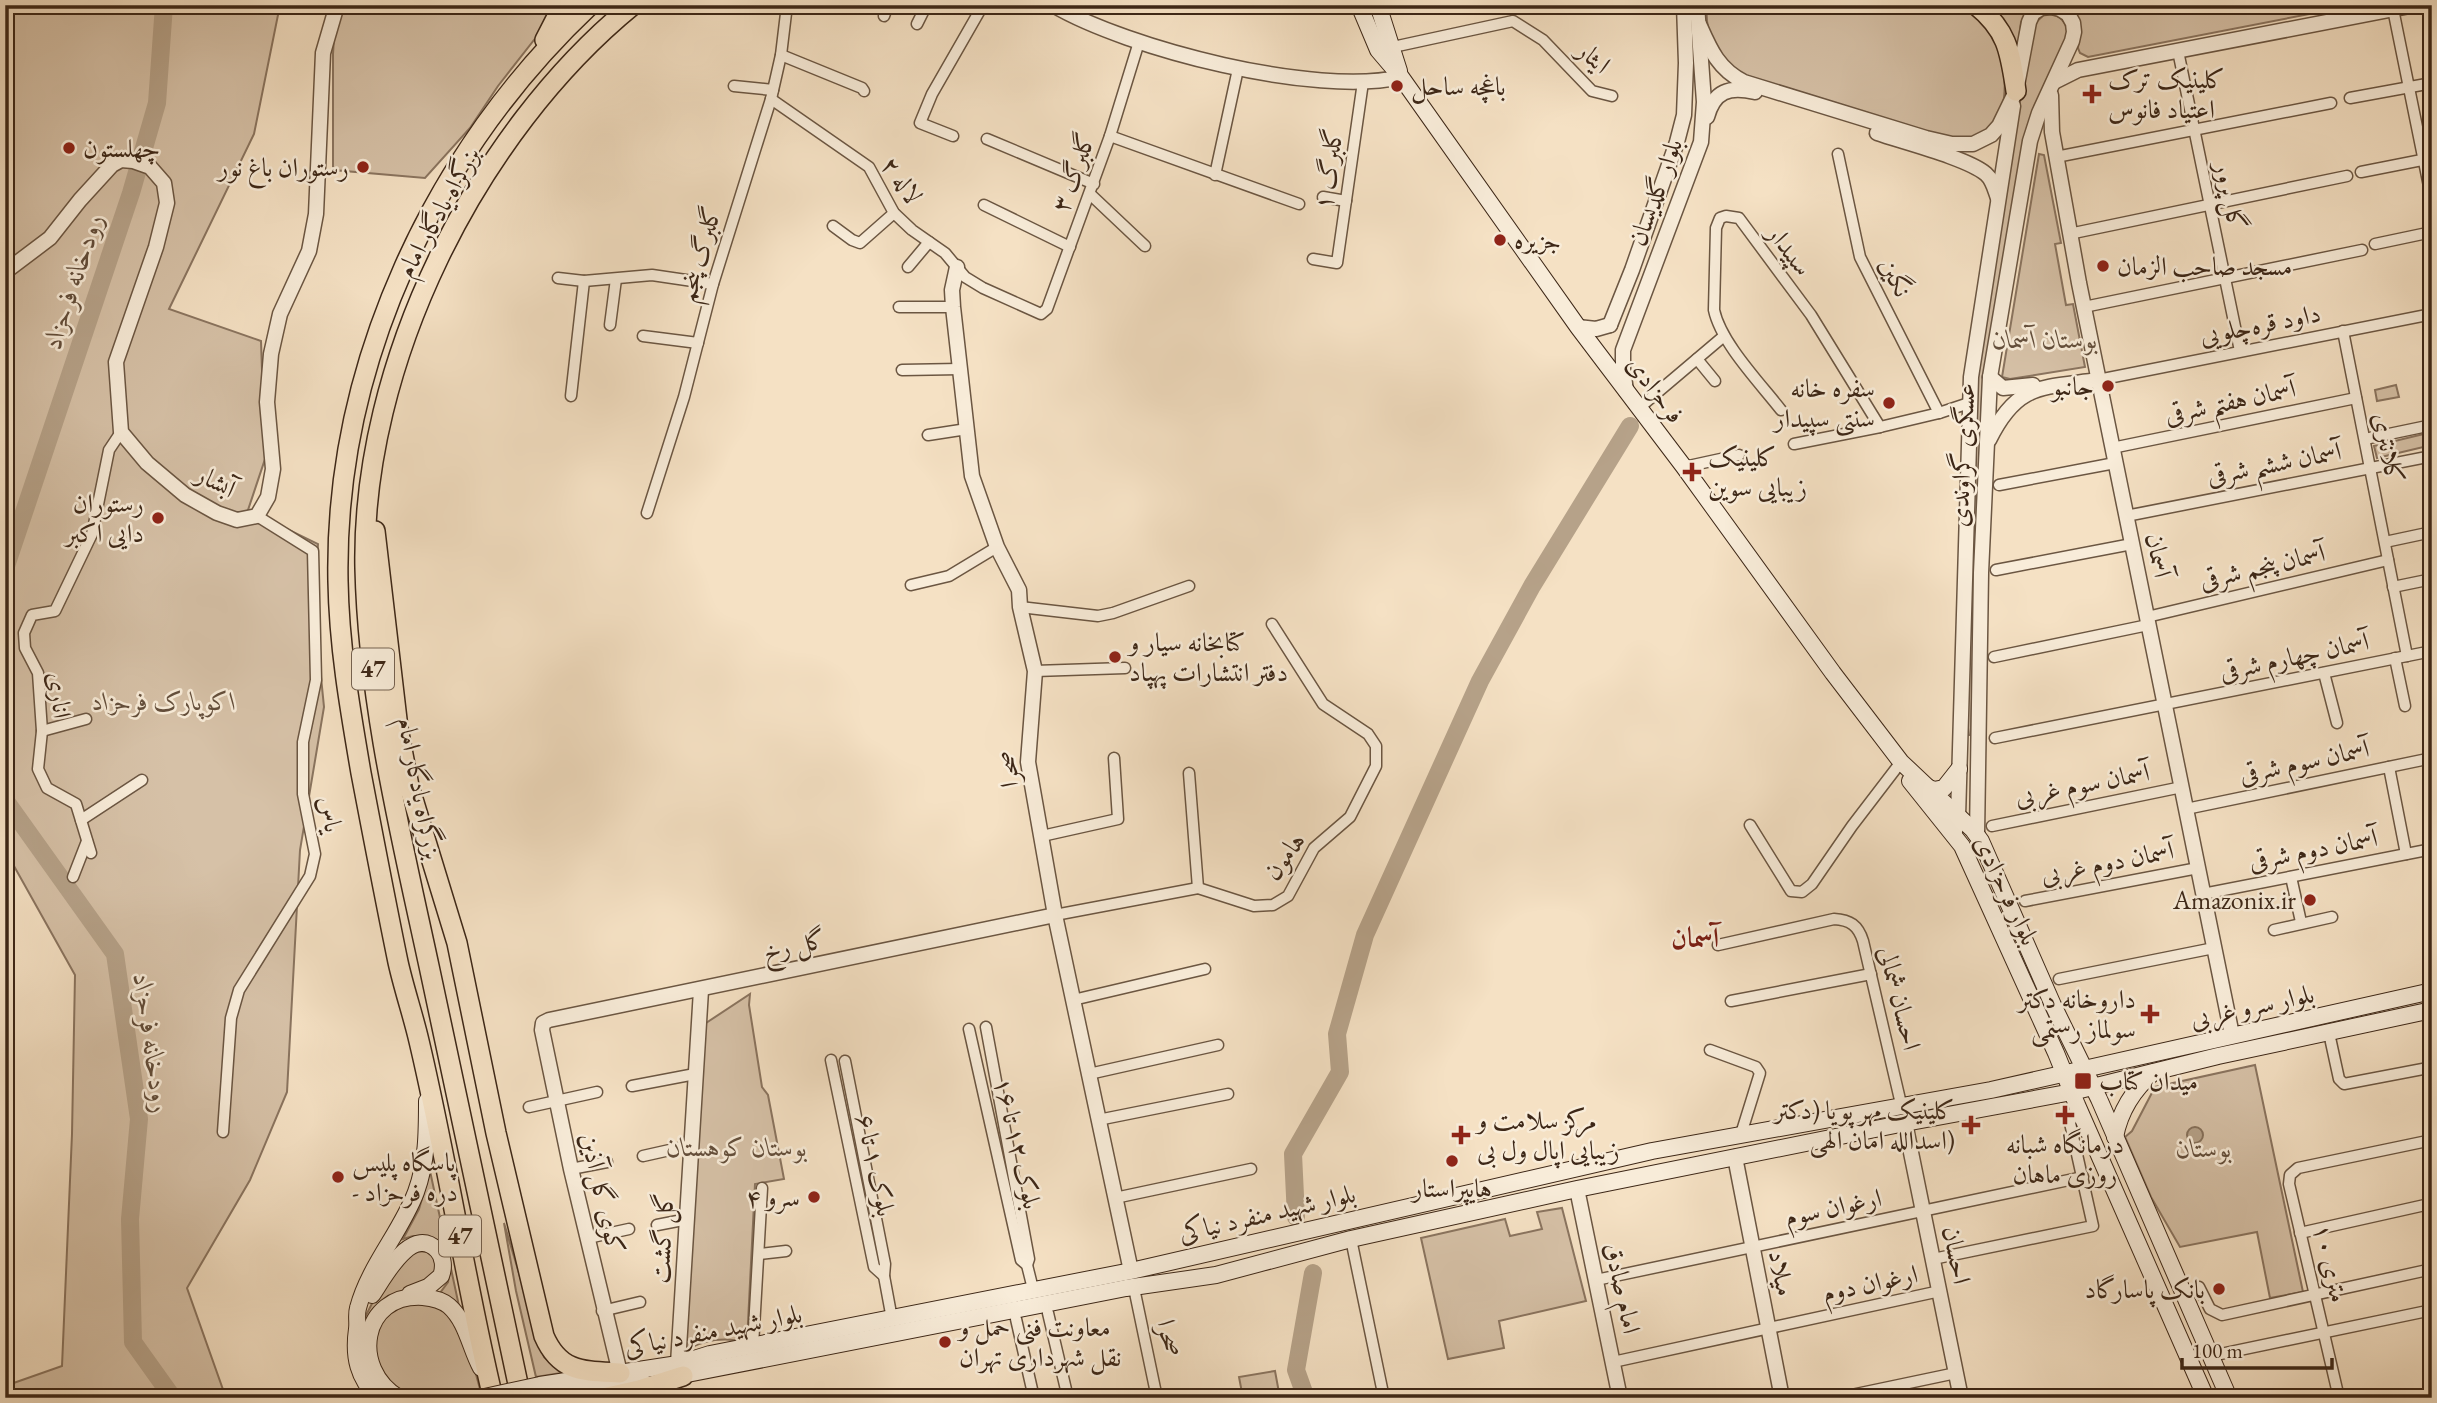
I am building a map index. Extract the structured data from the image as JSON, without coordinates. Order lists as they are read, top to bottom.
{
  "streets": {
    "highway": ["بزرگراه یادگار امام", "47"],
    "main road": [
      "فرحزادی",
      "بلوار فرحزادی",
      "بلوار سرو غربی",
      "بلوار شهید منفرد نیاکی"
    ],
    "street": [
      "ایثار",
      "گلبرگ ۱",
      "گلبرگ ۳",
      "لاله ۲",
      "بلوار گلدیسان",
      "گل پرور",
      "سپیدار",
      "گلبرگ پنجم",
      "نگین",
      "داود قره‌چلویی",
      "آسمان هفتم شرقی",
      "کلانتری",
      "عسگری گراوندی",
      "آسمان ششم شرقی",
      "آبشار",
      "آسمان",
      "آسمان پنجم شرقی",
      "آسمان چهارم شرقی",
      "اناری",
      "آسمان سوم شرقی",
      "صحرا",
      "آسمان سوم غربی",
      "یاس",
      "آسمان دوم شرقی",
      "هامون",
      "آسمان دوم غربی",
      "گل رخ",
      "احسان شمالی",
      "بلوک ۱۲ تا ۱۶",
      "بلوک ۱ تا ۶",
      "کوی گل آذین",
      "ارغوان سوم",
      "گل گشت",
      "احسان",
      "۱۰ متری",
      "میلاد",
      "ارغوان دوم",
      "امام صادق"
    ]
  },
  "crossings": [
    ["گلبرگ ۳", "لاله ۲"],
    ["لاله ۲", "گلبرگ پنجم"],
    ["لاله ۲", "صحرا"],
    ["بلوار گلدیسان", "فرحزادی"],
    ["گل پرور", "داود قره‌چلویی"],
    ["بزرگراه یادگار امام", "بلوار شهید منفرد نیاکی"],
    ["داود قره‌چلویی", "کلانتری"],
    ["داود قره‌چلویی", "آسمان"],
    ["فرحزادی", "بلوار فرحزادی"],
    ["آسمان هفتم شرقی", "کلانتری"],
    ["آسمان هفتم شرقی", "آسمان"],
    ["کلانتری", "آسمان ششم شرقی"],
    ["کلانتری", "آسمان پنجم شرقی"],
    ["کلانتری", "آسمان چهارم شرقی"],
    ["عسگری گراوندی", "آسمان"],
    ["عسگری گراوندی", "بلوار فرحزادی"],
    ["آسمان ششم شرقی", "آسمان"],
    ["آبشار", "اناری"],
    ["آبشار", "یاس"],
    ["آسمان", "آسمان پنجم شرقی"],
    ["آسمان", "آسمان چهارم شرقی"],
    ["آسمان", "آسمان سوم شرقی"],
    ["آسمان", "آسمان سوم غربی"],
    ["آسمان", "آسمان دوم شرقی"],
    ["آسمان", "آسمان دوم غربی"],
    ["آسمان", "بلوار سرو غربی"],
    ["صحرا", "هامون"],
    ["صحرا", "گل رخ"],
    ["صحرا", "بلوار شهید منفرد نیاکی"],
    ["هامون", "گل رخ"],
    ["بلوار فرحزادی", "بلوار سرو غربی"],
    ["بلوار فرحزادی", "بلوار شهید منفرد نیاکی"],
    ["گل رخ", "کوی گل آذین"],
    ["گل رخ", "گل گشت"],
    ["احسان شمالی", "بلوار شهید منفرد نیاکی"],
    ["بلوار سرو غربی", "بلوار شهید منفرد نیاکی"],
    ["کوی گل آذین", "بلوار شهید منفرد نیاکی"],
    ["ارغوان سوم", "احسان"],
    ["ارغوان سوم", "میلاد"],
    ["ارغوان سوم", "امام صادق"],
    ["بلوار شهید منفرد نیاکی", "گل گشت"],
    ["بلوار شهید منفرد نیاکی", "احسان"],
    ["بلوار شهید منفرد نیاکی", "میلاد"],
    ["بلوار شهید منفرد نیاکی", "امام صادق"],
    ["احسان", "ارغوان دوم"],
    ["میلاد", "ارغوان دوم"],
    ["ارغوان دوم", "امام صادق"]
  ],
  "districts": ["آسمان"],
  "water": ["رودخانه فرحزاد"],
  "parks": [
    "بوستان آسمان",
    "اکوپارک فرحزاد",
    "بوستان کوهستان",
    "بوستان"
  ],
  "places": {
    "other": [
      "باغچه ساحل",
      "چهلستون",
      "رستوران باغ نور",
      "جزیره",
      "مسجد صاحب الزمان",
      "جانبو",
      "سفره خانه سنتی سپیدار",
      "رستوران دایی اکبر",
      "کتابخانه سیار و دفتر انتشارات پهپاد",
      "Amazonix.ir",
      "هایپراستار",
      "پاسگاه پلیس - دره فرحزاد",
      "سرو ۴",
      "بانک پاسارگاد",
      "معاونت فنی حمل و نقل شهرداری تهران"
    ],
    "health": [
      "کلینیک ترک اعتیاد فانوس",
      "کلینیک زیبایی سوین",
      "داروخانه دکتر سولماز رستمی",
      "درمانگاه شبانه روزی ماهان",
      "کلینیک مهر پویا (دکتر اسدالله امان الهی)",
      "مرکز سلامت و زیبایی اپال ول بی"
    ],
    "transit": ["میدان کتاب"]
  },
  "scale_bar": "100 m"
}
